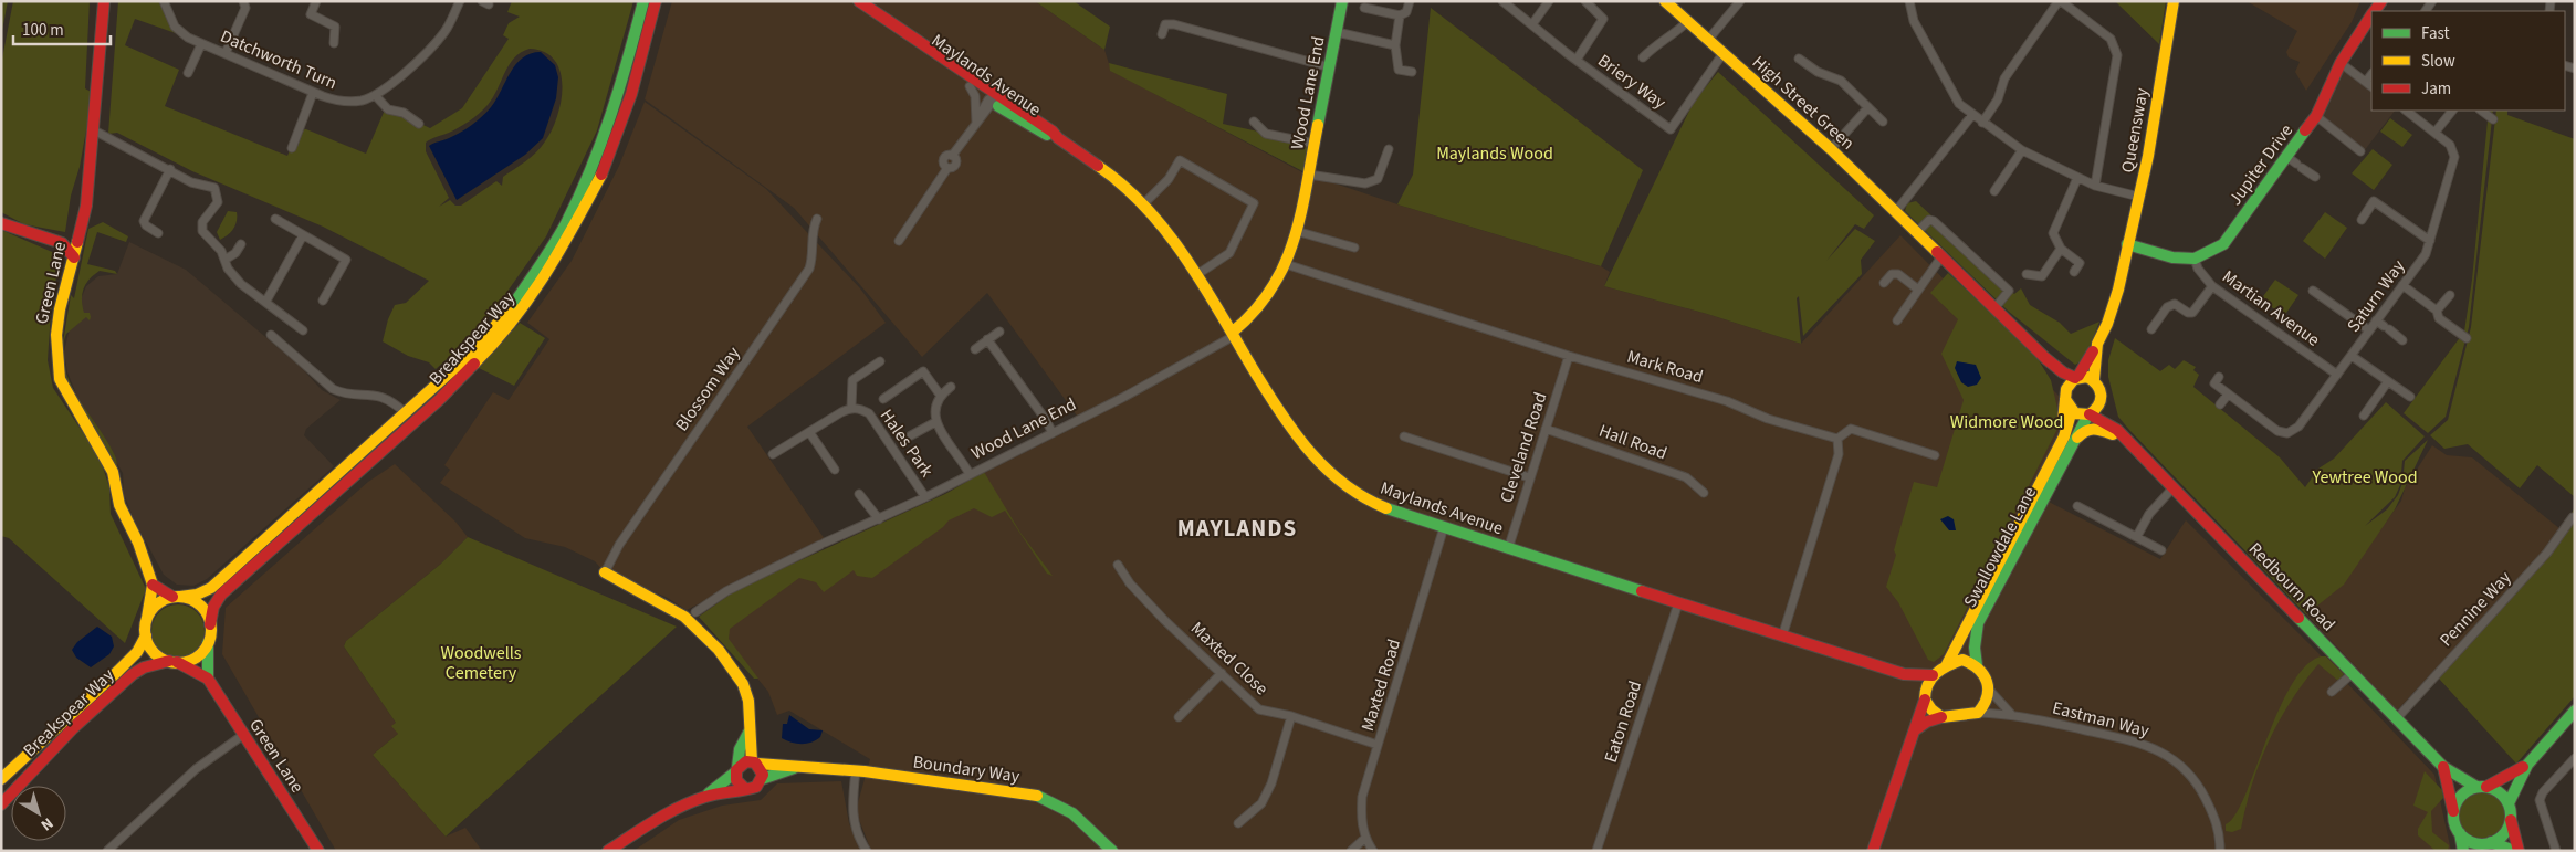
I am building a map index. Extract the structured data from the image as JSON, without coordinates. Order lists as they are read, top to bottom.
{
  "streets": {
    "main road": [
      "Maylands Avenue",
      "Wood Lane End",
      "High Street Green",
      "Queensway",
      "Jupiter Drive",
      "Green Lane",
      "Breakspear Way",
      "Swallowdale Lane",
      "Redbourn Road",
      "Boundary Way"
    ],
    "street": [
      "Datchworth Turn",
      "Briery Way",
      "Saturn Way",
      "Martian Avenue",
      "Mark Road",
      "Blossom Way",
      "Hall Road",
      "Hales Park",
      "Cleveland Road",
      "Pennine Way",
      "Maxted Close",
      "Maxted Road",
      "Eastman Way",
      "Eaton Road"
    ]
  },
  "crossings": [
    ["Maylands Avenue", "Wood Lane End"],
    ["Maylands Avenue", "Cleveland Road"],
    ["Maylands Avenue", "Swallowdale Lane"],
    ["Maylands Avenue", "Maxted Road"],
    ["Maylands Avenue", "Eastman Way"],
    ["Maylands Avenue", "Eaton Road"],
    ["Briery Way", "High Street Green"],
    ["Wood Lane End", "Mark Road"],
    ["Wood Lane End", "Hales Park"],
    ["High Street Green", "Queensway"],
    ["High Street Green", "Swallowdale Lane"],
    ["High Street Green", "Redbourn Road"],
    ["Queensway", "Swallowdale Lane"],
    ["Queensway", "Redbourn Road"],
    ["Jupiter Drive", "Martian Avenue"],
    ["Green Lane", "Breakspear Way"],
    ["Saturn Way", "Martian Avenue"],
    ["Mark Road", "Cleveland Road"],
    ["Hall Road", "Cleveland Road"],
    ["Swallowdale Lane", "Redbourn Road"],
    ["Swallowdale Lane", "Eastman Way"],
    ["Redbourn Road", "Pennine Way"],
    ["Maxted Close", "Maxted Road"]
  ],
  "districts": ["MAYLANDS"],
  "parks": [
    "Maylands Wood",
    "Widmore Wood",
    "Yewtree Wood",
    "Woodwells Cemetery"
  ],
  "legend": ["Fast", "Slow", "Jam"],
  "scale_bar": "100 m",
  "north": "bottom right"
}
